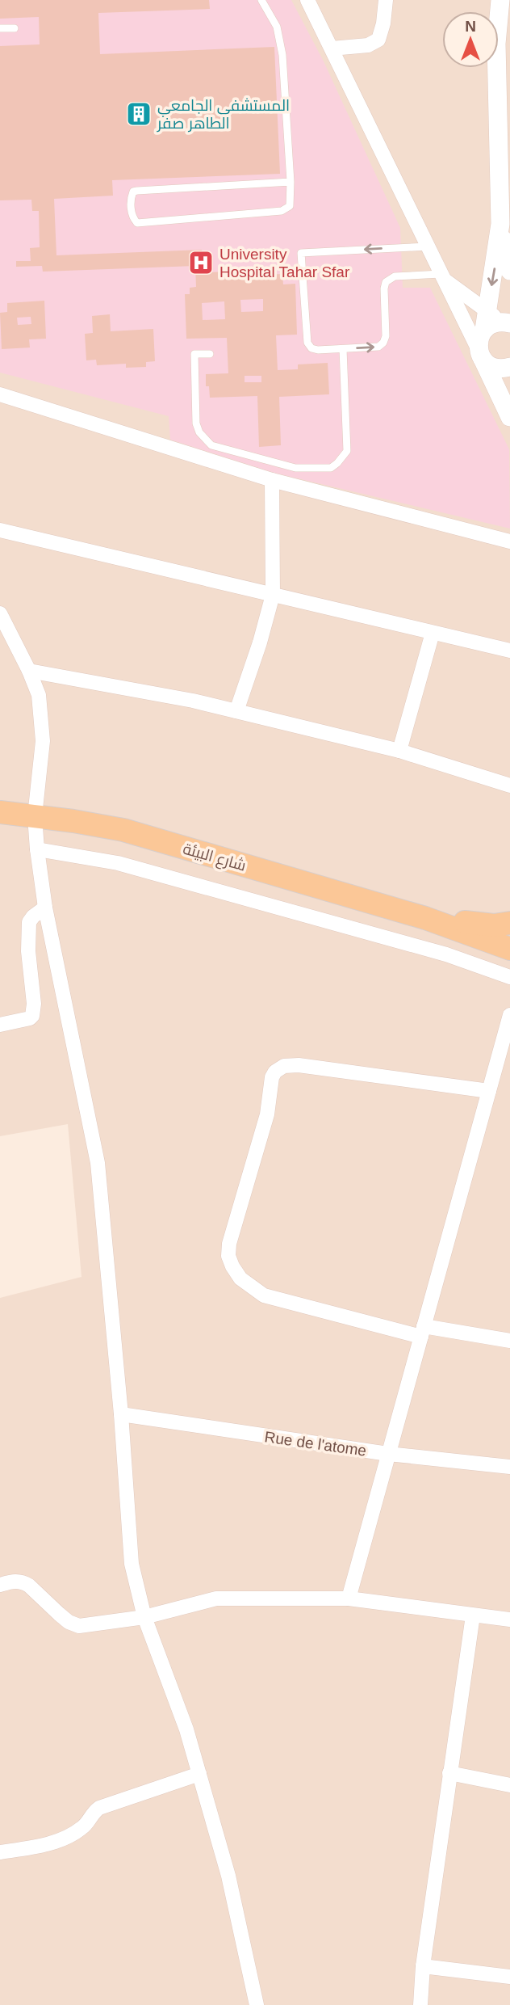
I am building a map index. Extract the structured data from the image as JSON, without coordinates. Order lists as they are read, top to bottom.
{
  "streets": {
    "main road": ["شارع البيئة"],
    "street": ["Rue de l'atome"]
  },
  "places": {
    "building": ["المستشفى الجامعي الطاهر صفر"],
    "hospital": ["University Hospital Tahar Sfar"]
  },
  "north": "top"
}
